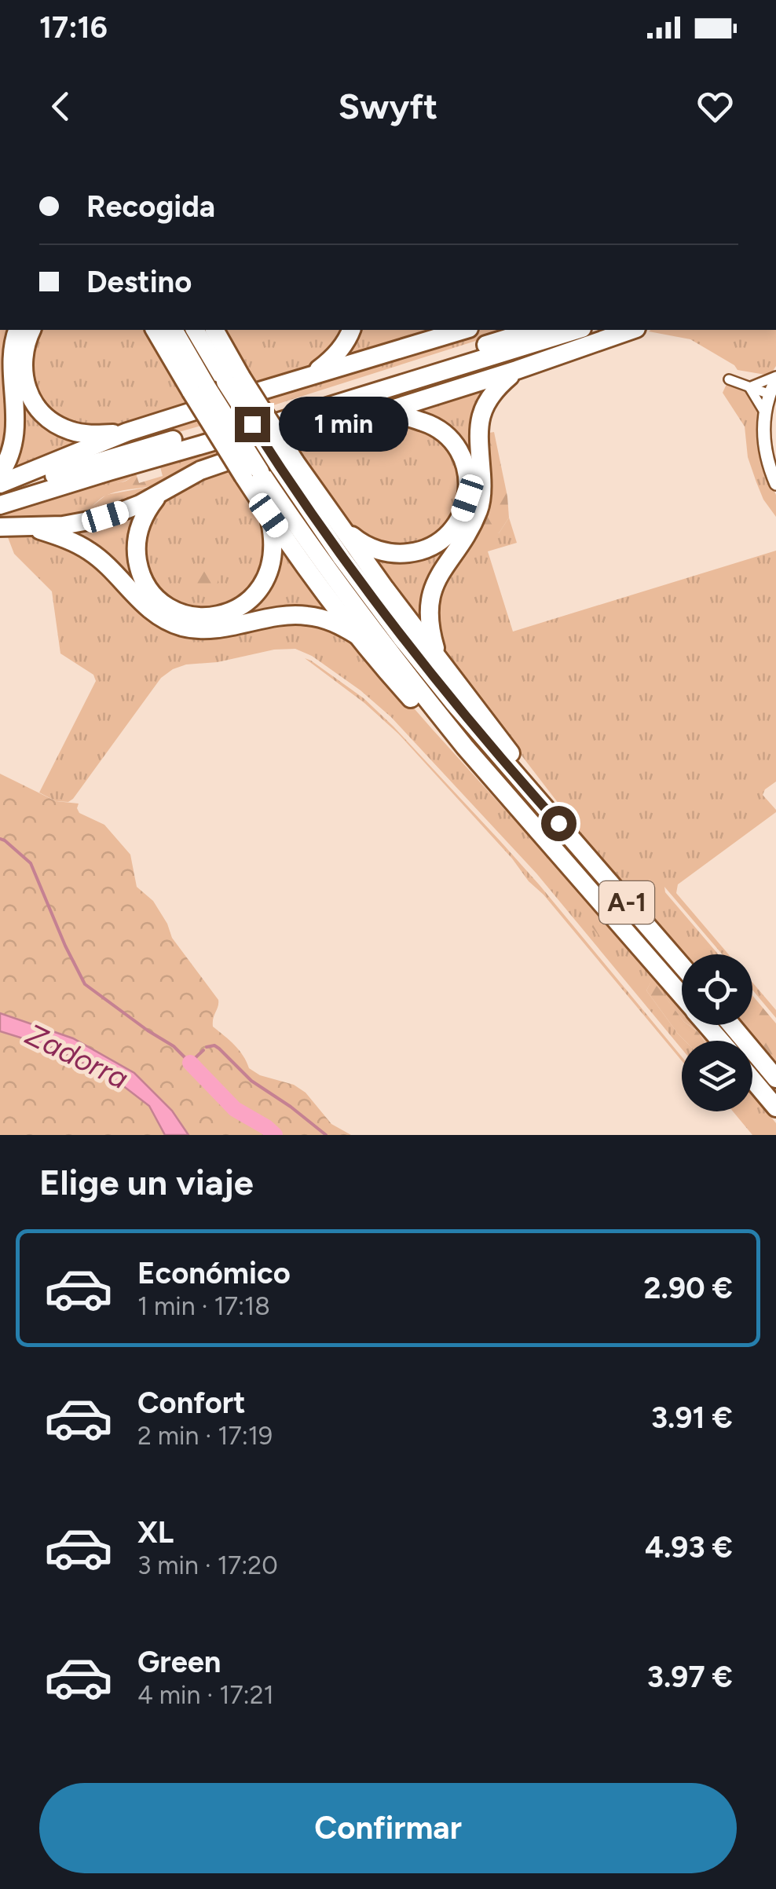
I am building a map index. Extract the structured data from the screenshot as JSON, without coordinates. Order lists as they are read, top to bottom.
{
  "streets": {
    "highway": ["A-1"]
  },
  "water": ["Zadorra"],
  "page": {
    "status": "17:16",
    "header": "Swyft",
    "banner": ["Recogida", "Destino"],
    "bubble": "1 min",
    "heading": "Elige un viaje",
    "list": [
      {
        "name": "Económico",
        "note": "1 min · 17:18",
        "value": "2.90 €"
      },
      {
        "name": "Confort",
        "note": "2 min · 17:19",
        "value": "3.91 €"
      },
      {
        "name": "XL",
        "note": "3 min · 17:20",
        "value": "4.93 €"
      },
      {
        "name": "Green",
        "note": "4 min · 17:21",
        "value": "3.97 €"
      }
    ],
    "buttons": "Confirmar"
  }
}
